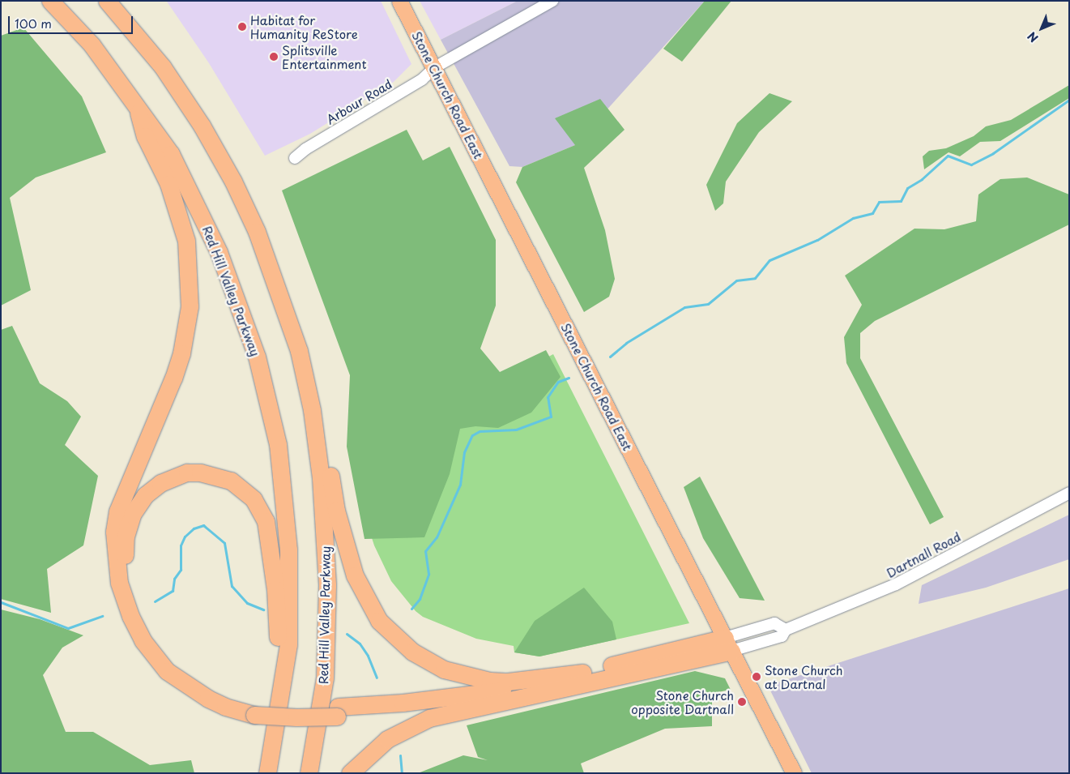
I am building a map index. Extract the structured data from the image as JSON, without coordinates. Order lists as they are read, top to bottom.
{
  "streets": {
    "highway": ["Red Hill Valley Parkway"],
    "main road": ["Stone Church Road East"],
    "street": ["Arbour Road", "Dartnall Road"]
  },
  "crossings": [
    ["Stone Church Road East", "Arbour Road"],
    ["Stone Church Road East", "Dartnall Road"]
  ],
  "places": [
    "Habitat for Humanity ReStore",
    "Splitsville Entertainment",
    "Stone Church at Dartnal",
    "Stone Church opposite Dartnall"
  ],
  "scale_bar": "100 m",
  "north": "bottom left"
}
